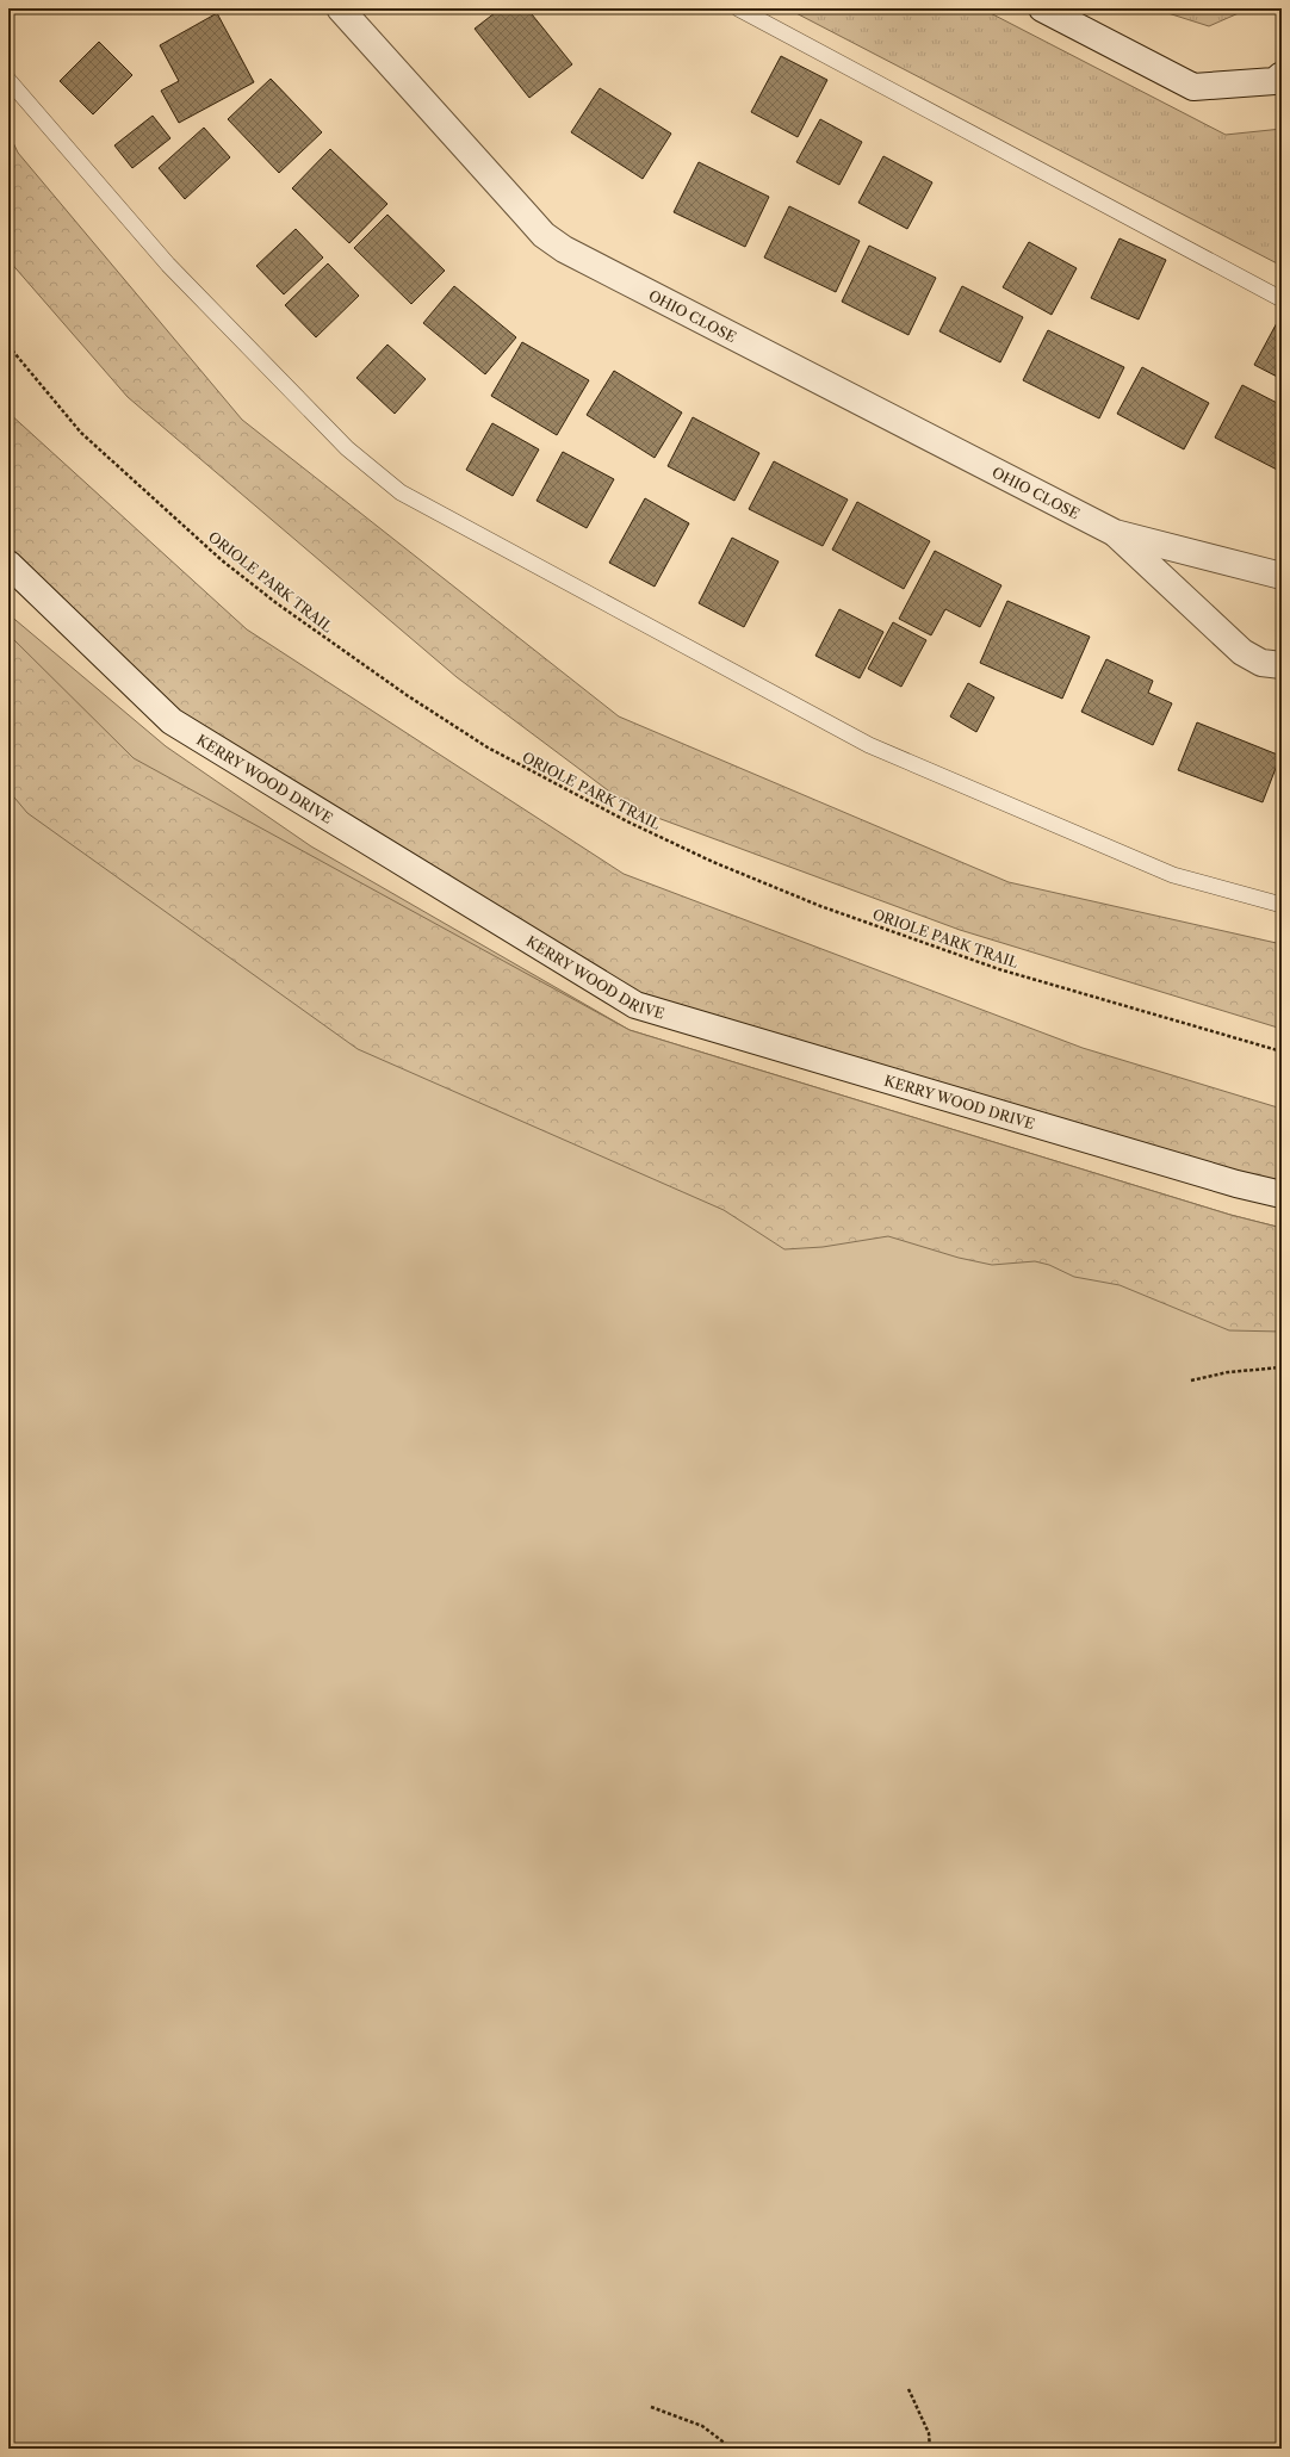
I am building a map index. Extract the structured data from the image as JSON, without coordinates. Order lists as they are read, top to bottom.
{
  "streets": {
    "street": ["OHIO CLOSE", "KERRY WOOD DRIVE"],
    "path": ["ORIOLE PARK TRAIL"]
  }
}
